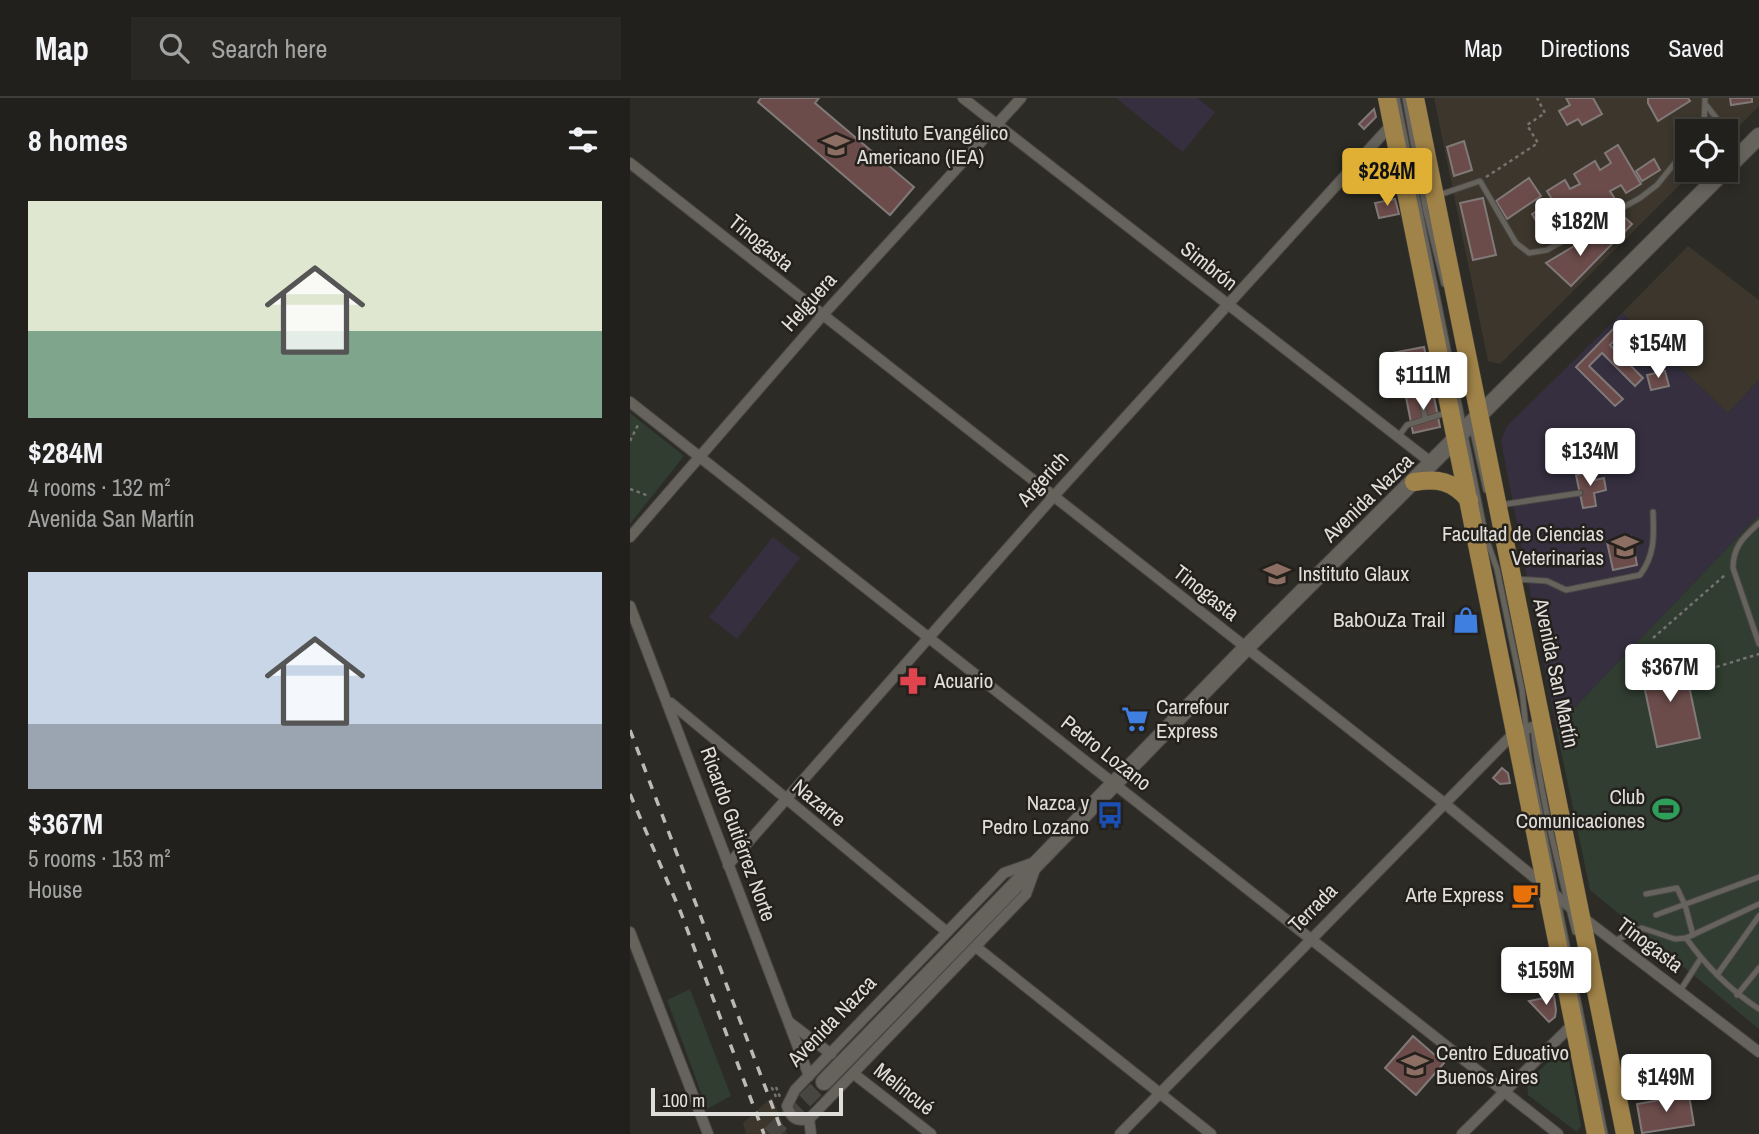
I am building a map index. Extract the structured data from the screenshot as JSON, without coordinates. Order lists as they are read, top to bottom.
{
  "streets": {
    "main road": ["Avenida Nazca", "Avenida San Martín"],
    "street": [
      "Tinogasta",
      "Simbrón",
      "Helguera",
      "Argerich",
      "Pedro Lozano",
      "Nazarre",
      "Ricardo Gutiérrez Norte",
      "Terrada",
      "Melincué"
    ]
  },
  "crossings": [
    ["Tinogasta", "Helguera"],
    ["Tinogasta", "Argerich"],
    ["Tinogasta", "Avenida Nazca"],
    ["Tinogasta", "Avenida San Martín"],
    ["Tinogasta", "Terrada"],
    ["Simbrón", "Helguera"],
    ["Simbrón", "Argerich"],
    ["Simbrón", "Avenida Nazca"],
    ["Helguera", "Pedro Lozano"],
    ["Argerich", "Avenida San Martín"],
    ["Argerich", "Pedro Lozano"],
    ["Argerich", "Nazarre"],
    ["Argerich", "Ricardo Gutiérrez Norte"],
    ["Avenida Nazca", "Avenida San Martín"],
    ["Avenida Nazca", "Pedro Lozano"],
    ["Avenida Nazca", "Nazarre"],
    ["Avenida Nazca", "Ricardo Gutiérrez Norte"],
    ["Avenida Nazca", "Melincué"],
    ["Avenida San Martín", "Terrada"],
    ["Pedro Lozano", "Terrada"],
    ["Nazarre", "Ricardo Gutiérrez Norte"]
  ],
  "places": {
    "school or university": [
      "Instituto Evangélico Americano (IEA)",
      "Facultad de Ciencias Veterinarias",
      "Instituto Glaux",
      "Centro Educativo Buenos Aires"
    ],
    "shop": ["BabOuZa Trail"],
    "pharmacy": ["Acuario"],
    "supermarket": ["Carrefour Express"],
    "sports": ["Club Comunicaciones"],
    "bus stop": ["Nazca y Pedro Lozano"],
    "cafe": ["Arte Express"]
  },
  "scale_bar": "100 m",
  "page": {
    "header": "Map",
    "search": "Search here",
    "nav": ["Map", "Directions", "Saved"],
    "heading": "8 homes",
    "price": [
      "$284M",
      "$182M",
      "$154M",
      "$111M",
      "$134M",
      "$367M",
      "$159M",
      "$149M"
    ],
    "list": [
      {
        "name": "$284M",
        "note": "4 rooms · 132 m² · Avenida San Martín"
      },
      {
        "name": "$367M",
        "note": "5 rooms · 153 m² · House"
      }
    ],
    "scale": "100 m"
  }
}
